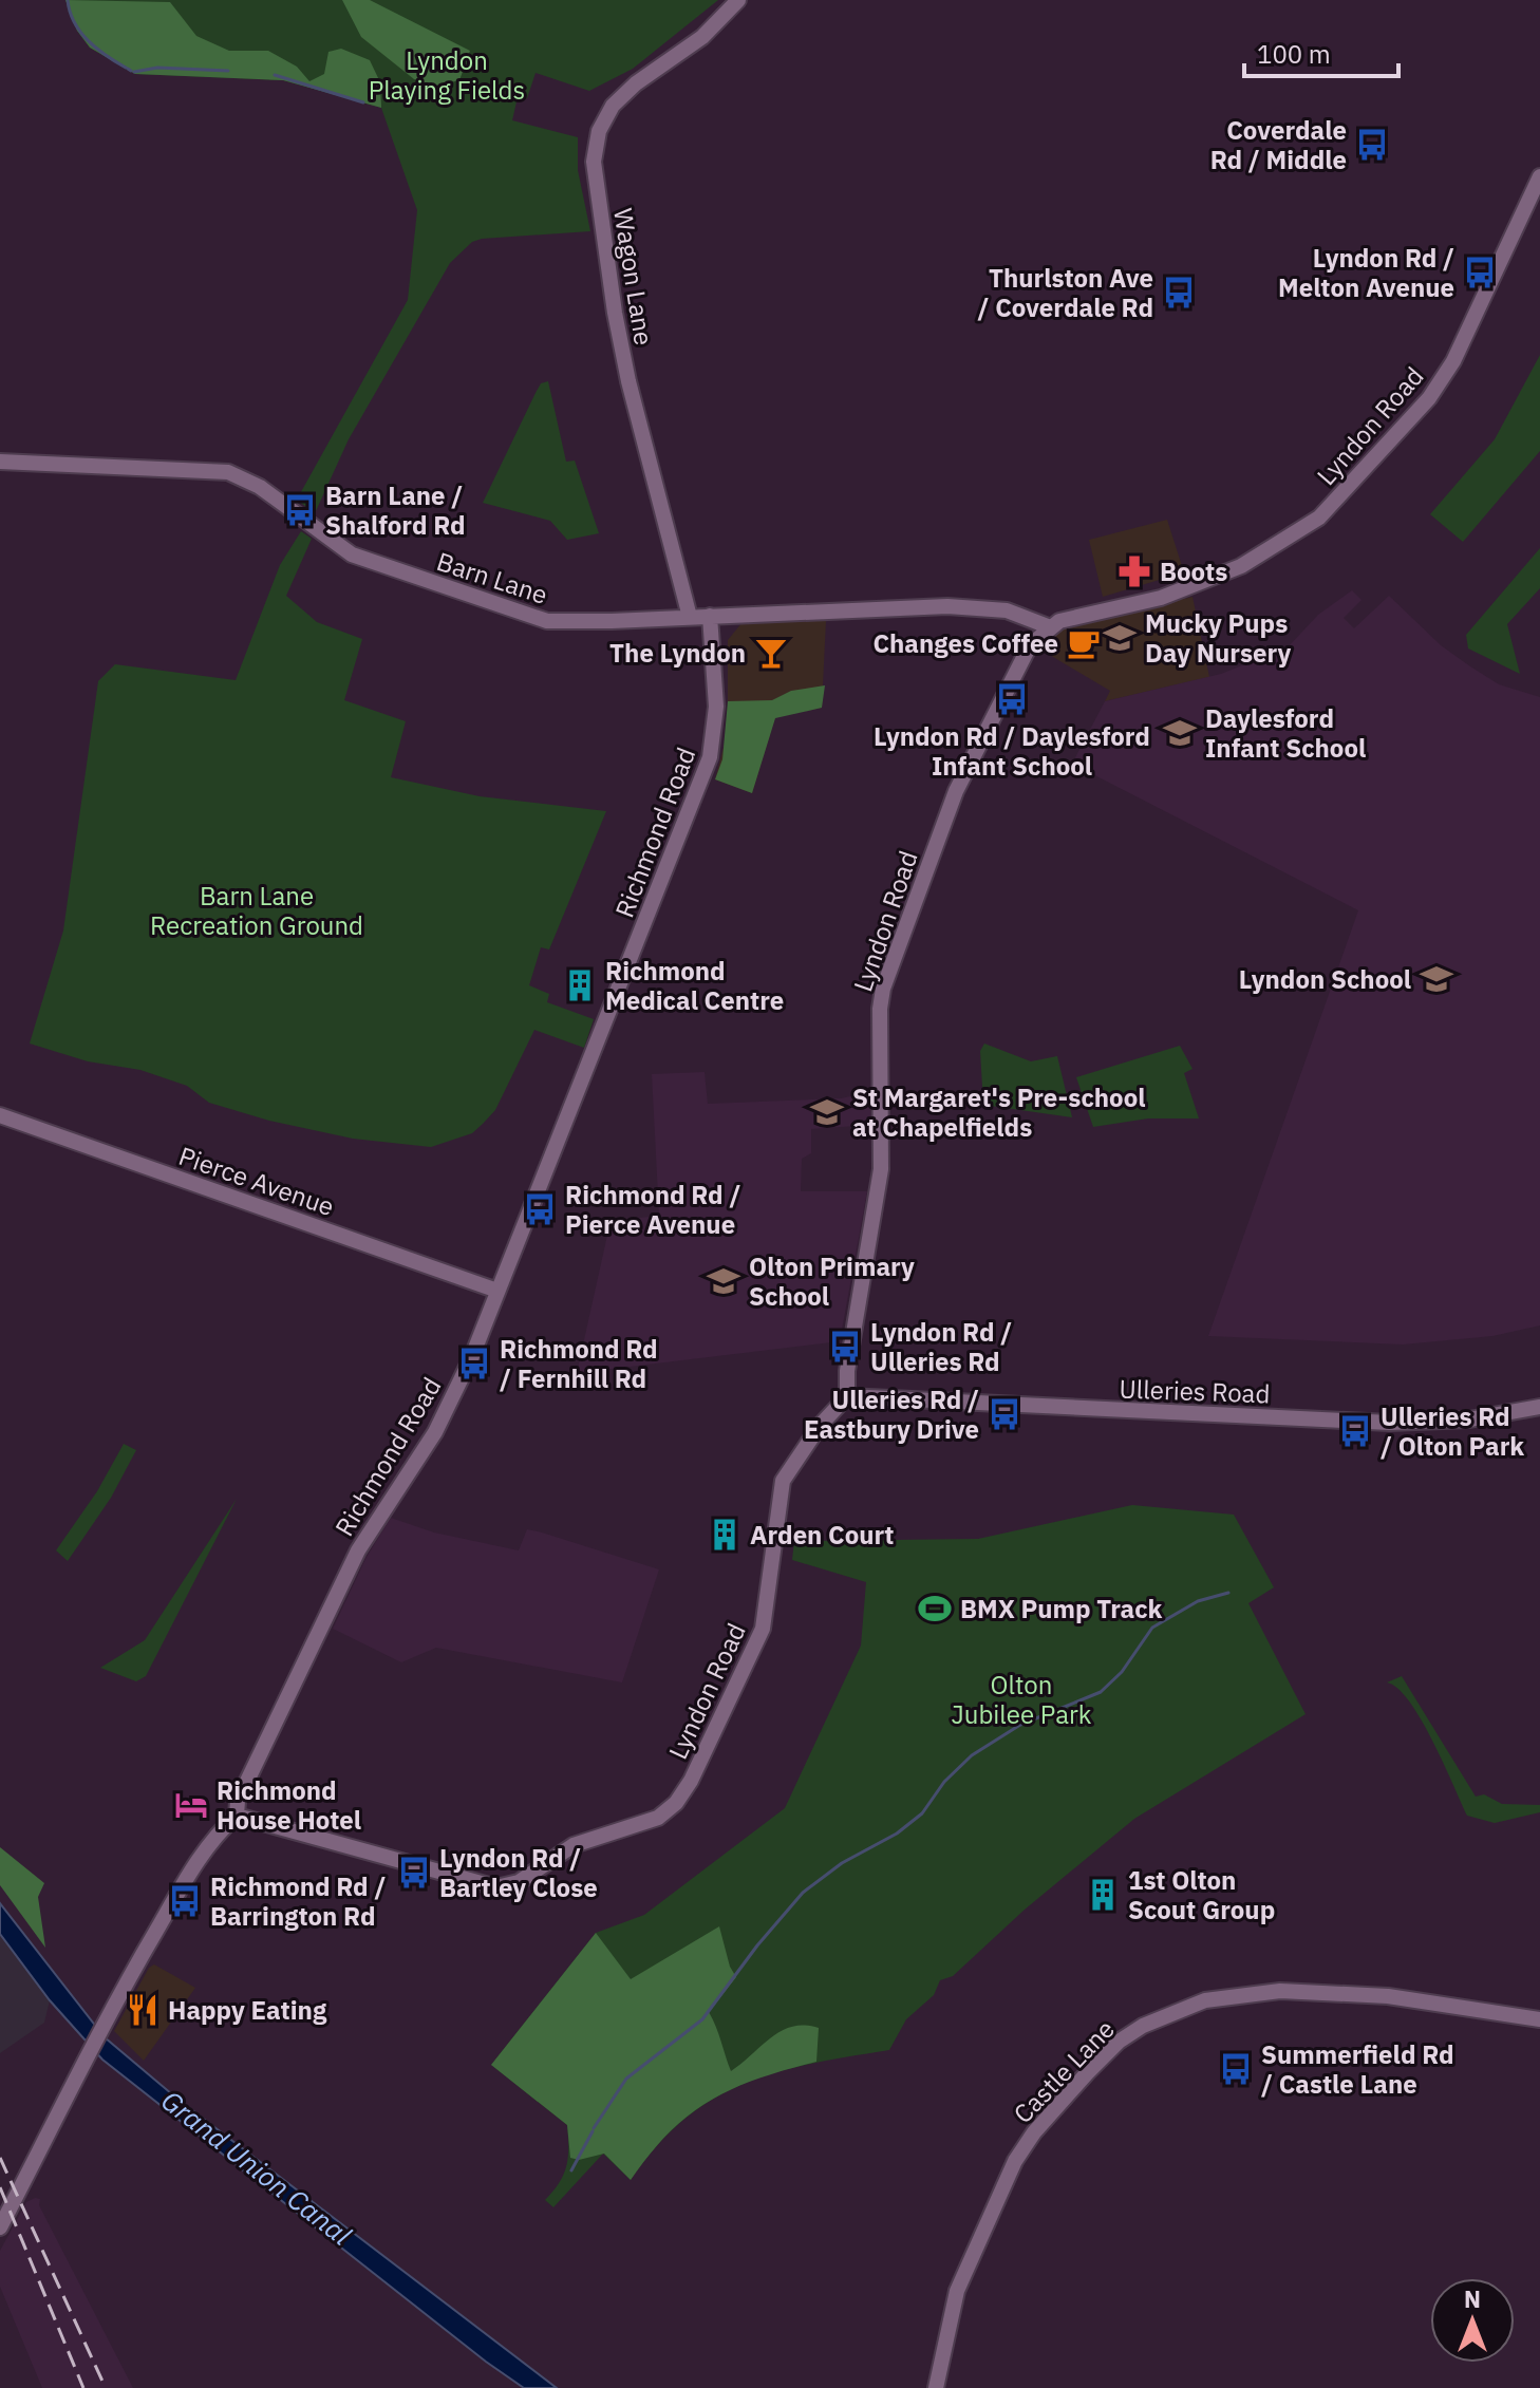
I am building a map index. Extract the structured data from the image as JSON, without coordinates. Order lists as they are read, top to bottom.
{
  "streets": {
    "street": [
      "Wagon Lane",
      "Lyndon Road",
      "Barn Lane",
      "Richmond Road",
      "Pierce Avenue",
      "Ulleries Road",
      "Castle Lane"
    ]
  },
  "crossings": [
    ["Wagon Lane", "Barn Lane"],
    ["Lyndon Road", "Barn Lane"],
    ["Lyndon Road", "Richmond Road"],
    ["Lyndon Road", "Ulleries Road"],
    ["Barn Lane", "Richmond Road"],
    ["Richmond Road", "Pierce Avenue"]
  ],
  "water": ["Grand Union Canal"],
  "parks": ["Lyndon Playing Fields", "Barn Lane Recreation Ground", "Olton Jubilee Park"],
  "places": {
    "bus stop": [
      "Coverdale Rd / Middle",
      "Lyndon Rd / Melton Avenue",
      "Thurlston Ave / Coverdale Rd",
      "Barn Lane / Shalford Rd",
      "Lyndon Rd / Daylesford Infant School",
      "Richmond Rd / Pierce Avenue",
      "Lyndon Rd / Ulleries Rd",
      "Richmond Rd / Fernhill Rd",
      "Ulleries Rd / Eastbury Drive",
      "Ulleries Rd / Olton Park",
      "Lyndon Rd / Bartley Close",
      "Richmond Rd / Barrington Rd",
      "Summerfield Rd / Castle Lane"
    ],
    "pharmacy": ["Boots"],
    "school or university": [
      "Mucky Pups Day Nursery",
      "Daylesford Infant School",
      "Lyndon School",
      "St Margaret's Pre-school at Chapelfields",
      "Olton Primary School"
    ],
    "cafe": ["Changes Coffee"],
    "bar": ["The Lyndon"],
    "building": ["Richmond Medical Centre", "Arden Court", "1st Olton Scout Group"],
    "sports": ["BMX Pump Track"],
    "hotel": ["Richmond House Hotel"],
    "restaurant": ["Happy Eating"]
  },
  "scale_bar": "100 m",
  "north": "top"
}
